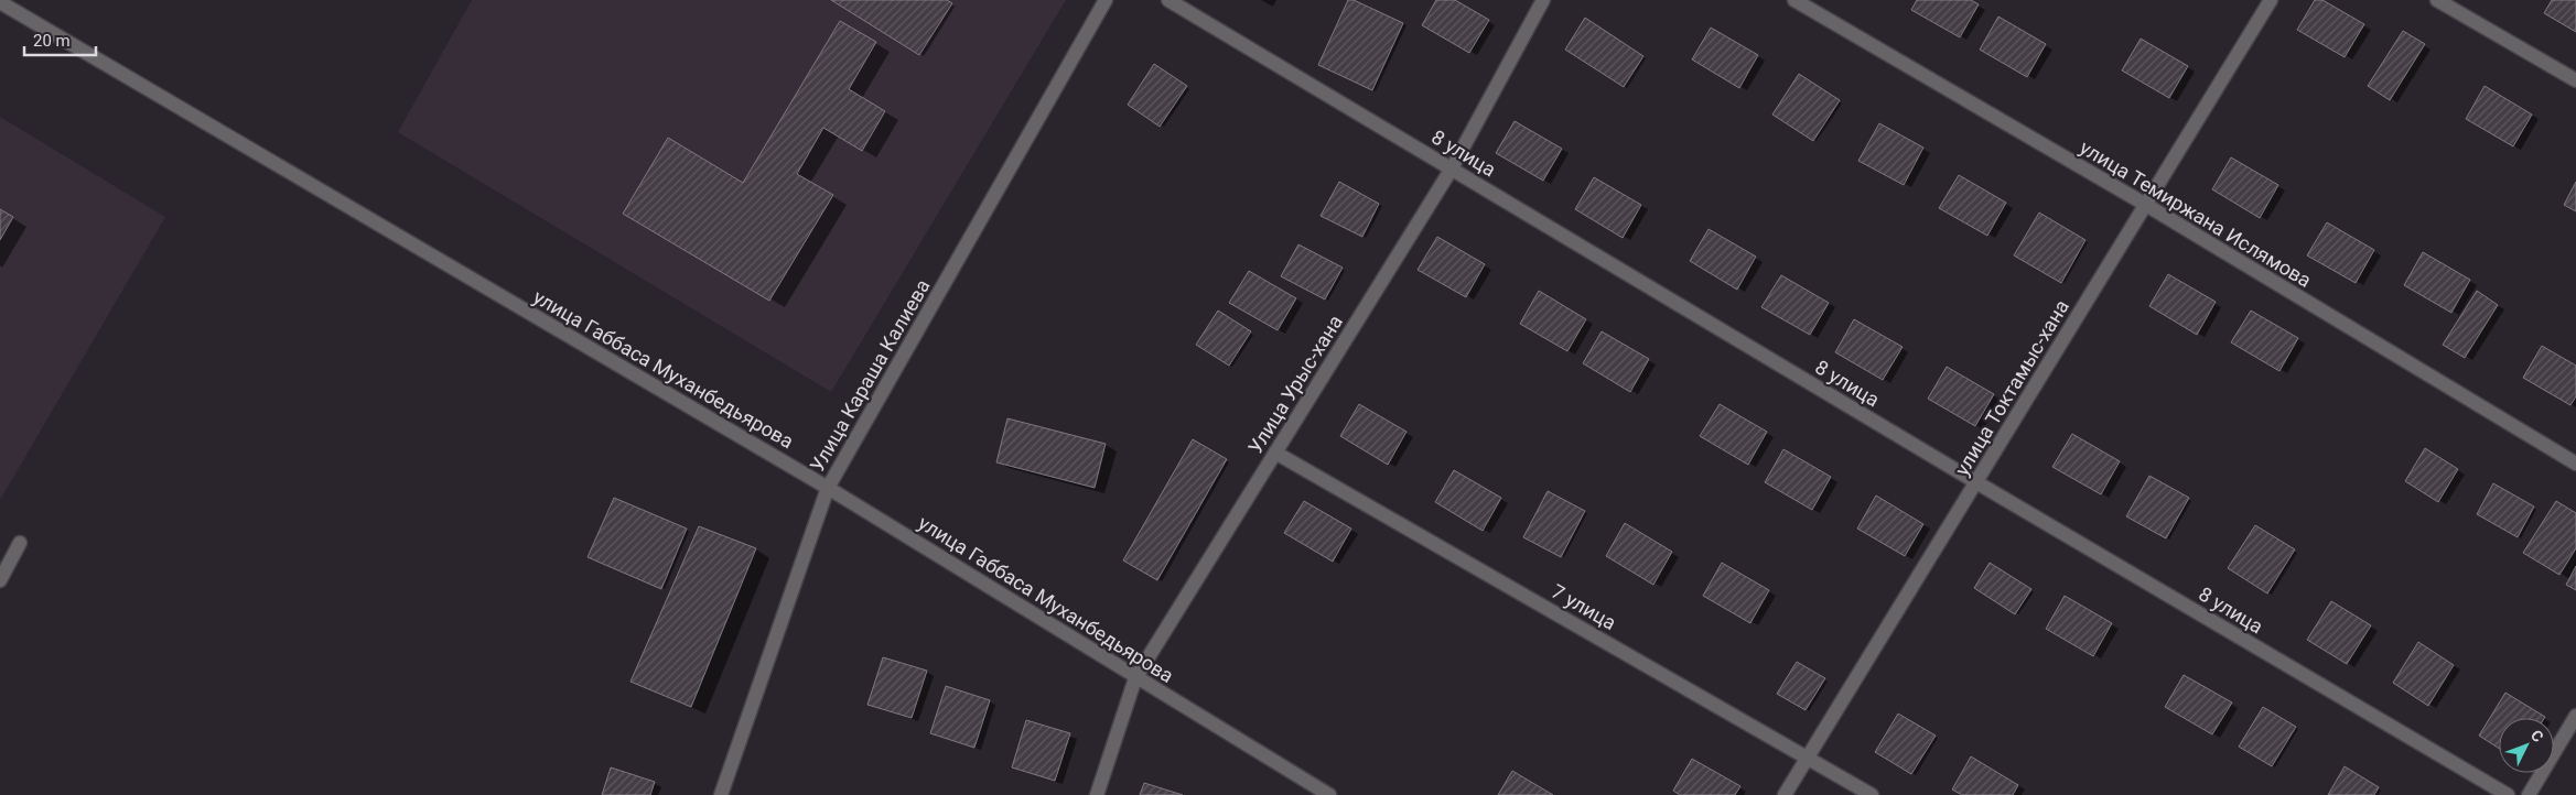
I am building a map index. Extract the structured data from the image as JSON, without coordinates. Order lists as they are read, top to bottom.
{
  "streets": {
    "street": [
      "8 улица",
      "улица Темиржана Ислямова",
      "улица Габбаса Муханбедьярова",
      "Улица Караша Калиева",
      "Улица Урыс-хана",
      "улица Токтамыс-хана",
      "7 улица"
    ]
  },
  "crossings": [
    ["8 улица", "Улица Урыс-хана"],
    ["8 улица", "улица Токтамыс-хана"],
    ["улица Темиржана Ислямова", "улица Токтамыс-хана"],
    ["улица Габбаса Муханбедьярова", "Улица Караша Калиева"],
    ["улица Габбаса Муханбедьярова", "Улица Урыс-хана"],
    ["Улица Урыс-хана", "7 улица"],
    ["улица Токтамыс-хана", "7 улица"]
  ],
  "scale_bar": "20 m",
  "north": "top right"
}
